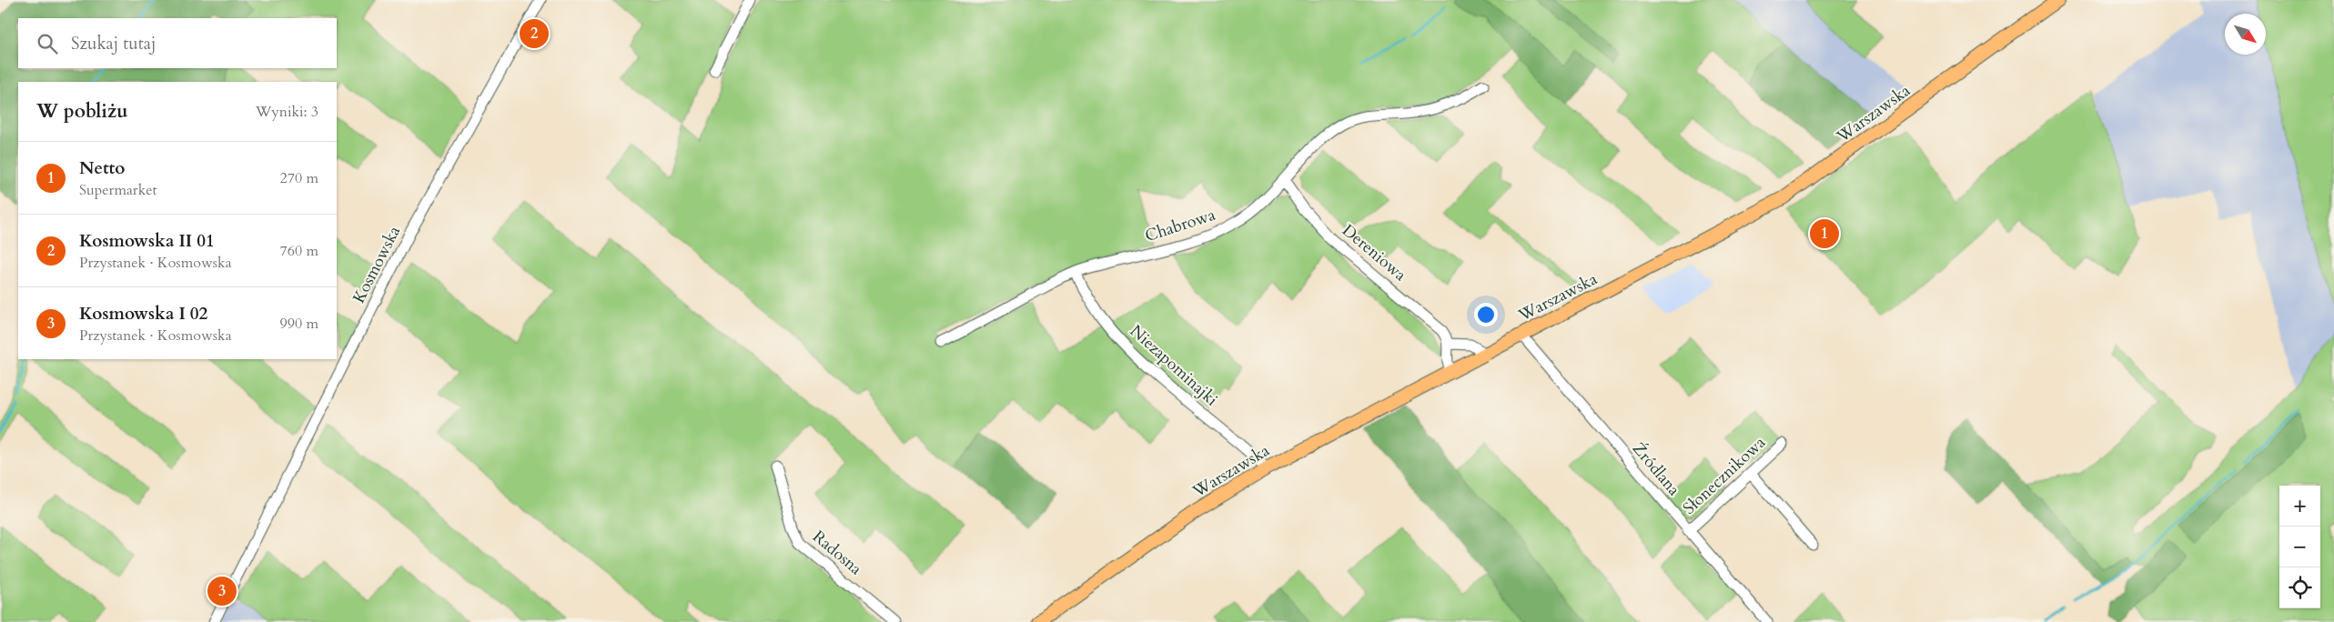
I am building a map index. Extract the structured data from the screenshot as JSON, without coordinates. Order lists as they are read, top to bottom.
{
  "streets": {
    "main road": ["Warszawska"],
    "street": [
      "Chabrowa",
      "Dereniowa",
      "Kosmowska",
      "Niezapominajki",
      "Źródlana",
      "Słonecznikowa",
      "Radosna"
    ]
  },
  "crossings": [
    ["Warszawska", "Niezapominajki"],
    ["Warszawska", "Źródlana"],
    ["Chabrowa", "Dereniowa"],
    ["Chabrowa", "Niezapominajki"],
    ["Źródlana", "Słonecznikowa"]
  ],
  "north": "bottom right",
  "page": {
    "pins": ["2", "1", "3"],
    "search": "Szukaj tutaj",
    "heading": ["W pobliżu", "Wyniki: 3"],
    "list": [
      {
        "mark": "1",
        "name": "Netto",
        "note": "Supermarket",
        "value": "270 m"
      },
      {
        "mark": "2",
        "name": "Kosmowska II 01",
        "note": "Przystanek · Kosmowska",
        "value": "760 m"
      },
      {
        "mark": "3",
        "name": "Kosmowska I 02",
        "note": "Przystanek · Kosmowska",
        "value": "990 m"
      }
    ],
    "map_buttons": ["+", "−"]
  }
}
